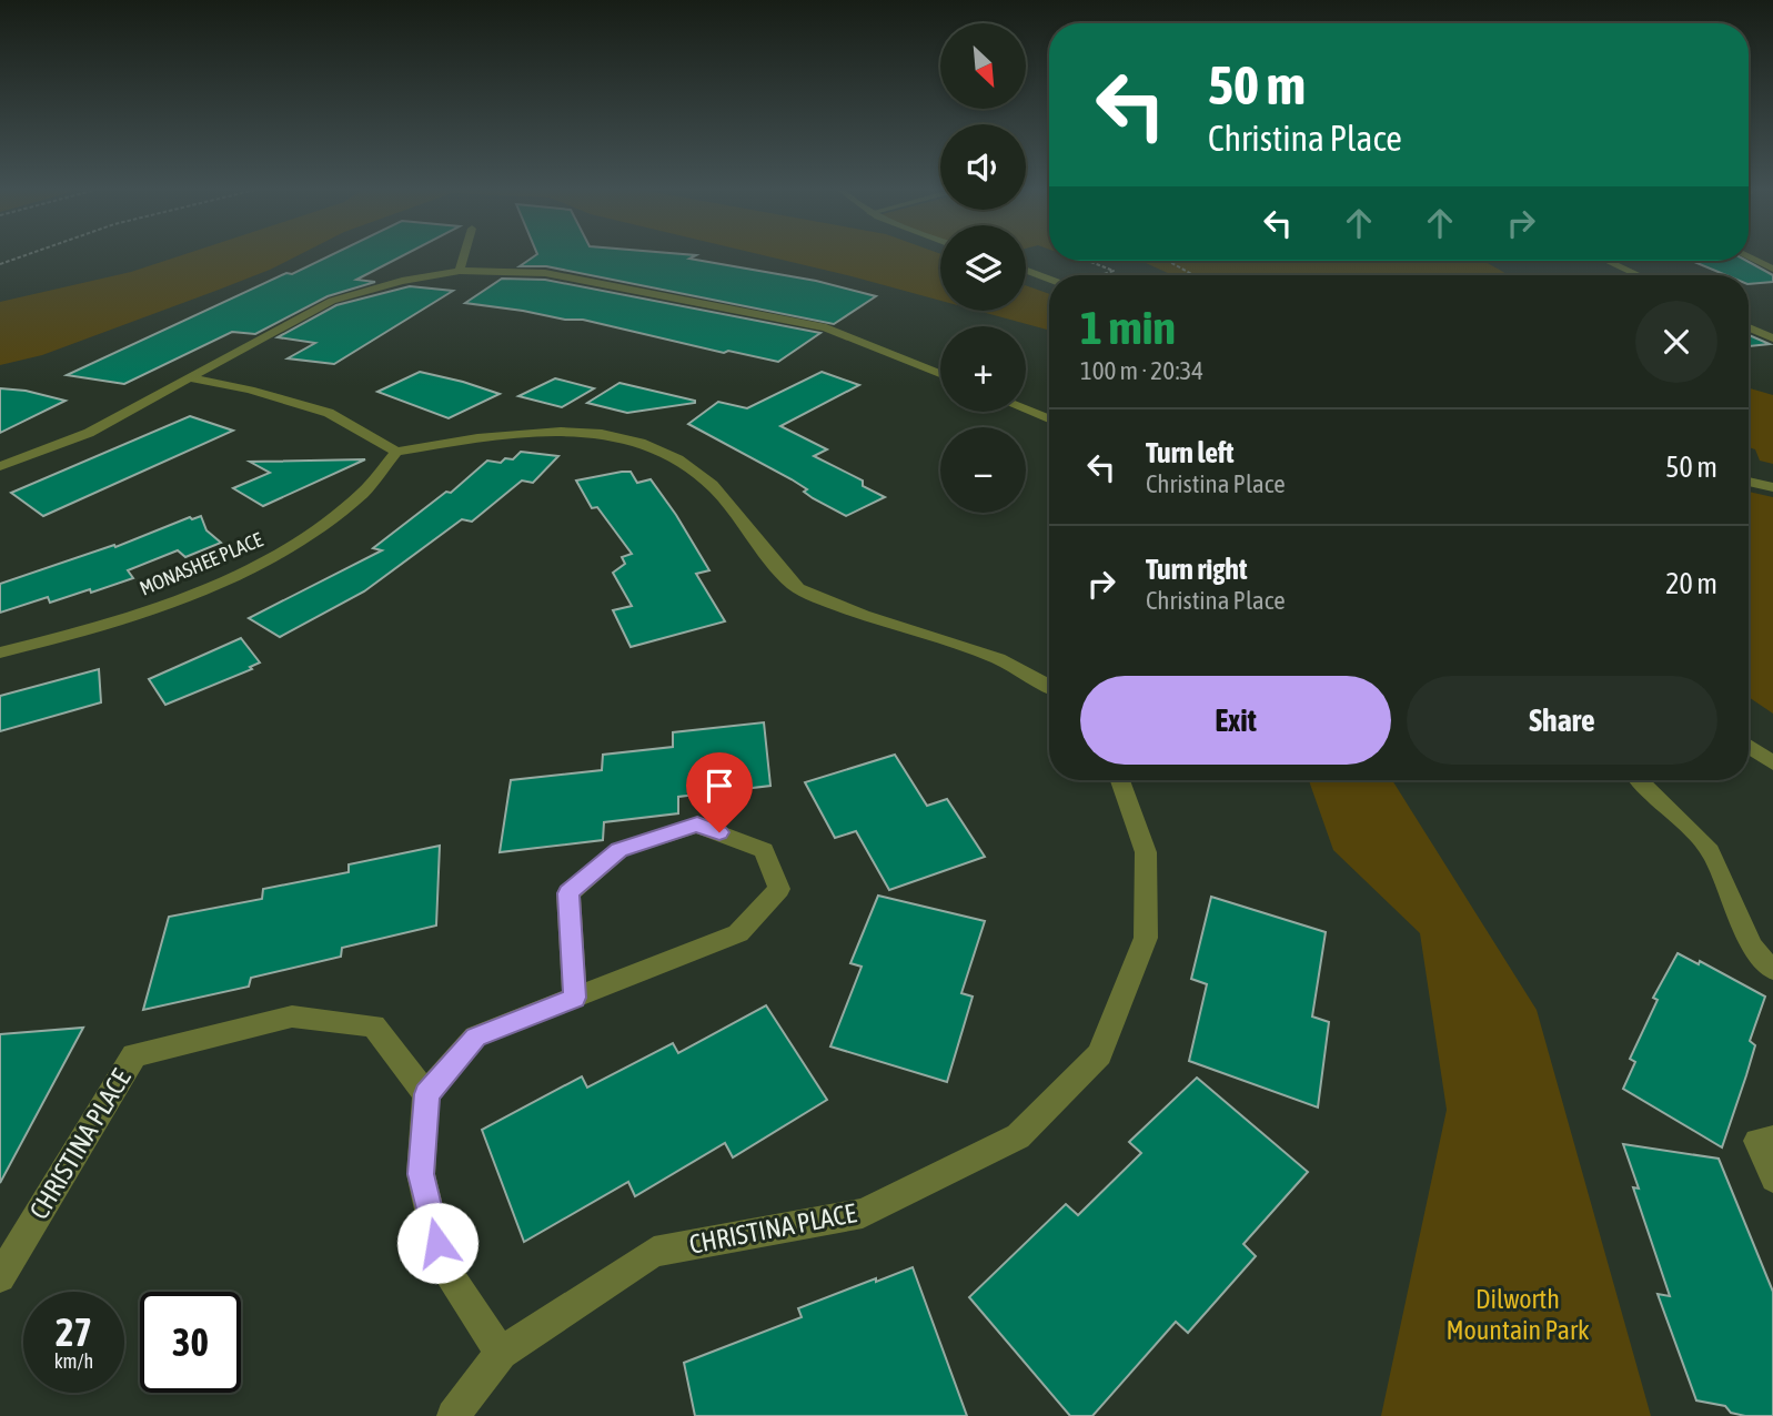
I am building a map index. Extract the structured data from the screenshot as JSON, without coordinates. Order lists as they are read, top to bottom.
{
  "streets": {
    "street": ["MONASHEE PLACE", "CHRISTINA PLACE"]
  },
  "parks": ["Dilworth Mountain Park"],
  "north": "bottom right",
  "page": {
    "map_buttons": ["+", "−"],
    "turn": ["50 m", "Christina Place"],
    "heading": ["1 min", "100 m · 20:34"],
    "list": [
      {
        "name": "Turn left",
        "note": "Christina Place",
        "value": "50 m"
      },
      {
        "name": "Turn right",
        "note": "Christina Place",
        "value": "20 m"
      }
    ],
    "buttons": ["Exit", "Share"],
    "speed": "27 km/h",
    "limit": "30"
  }
}
